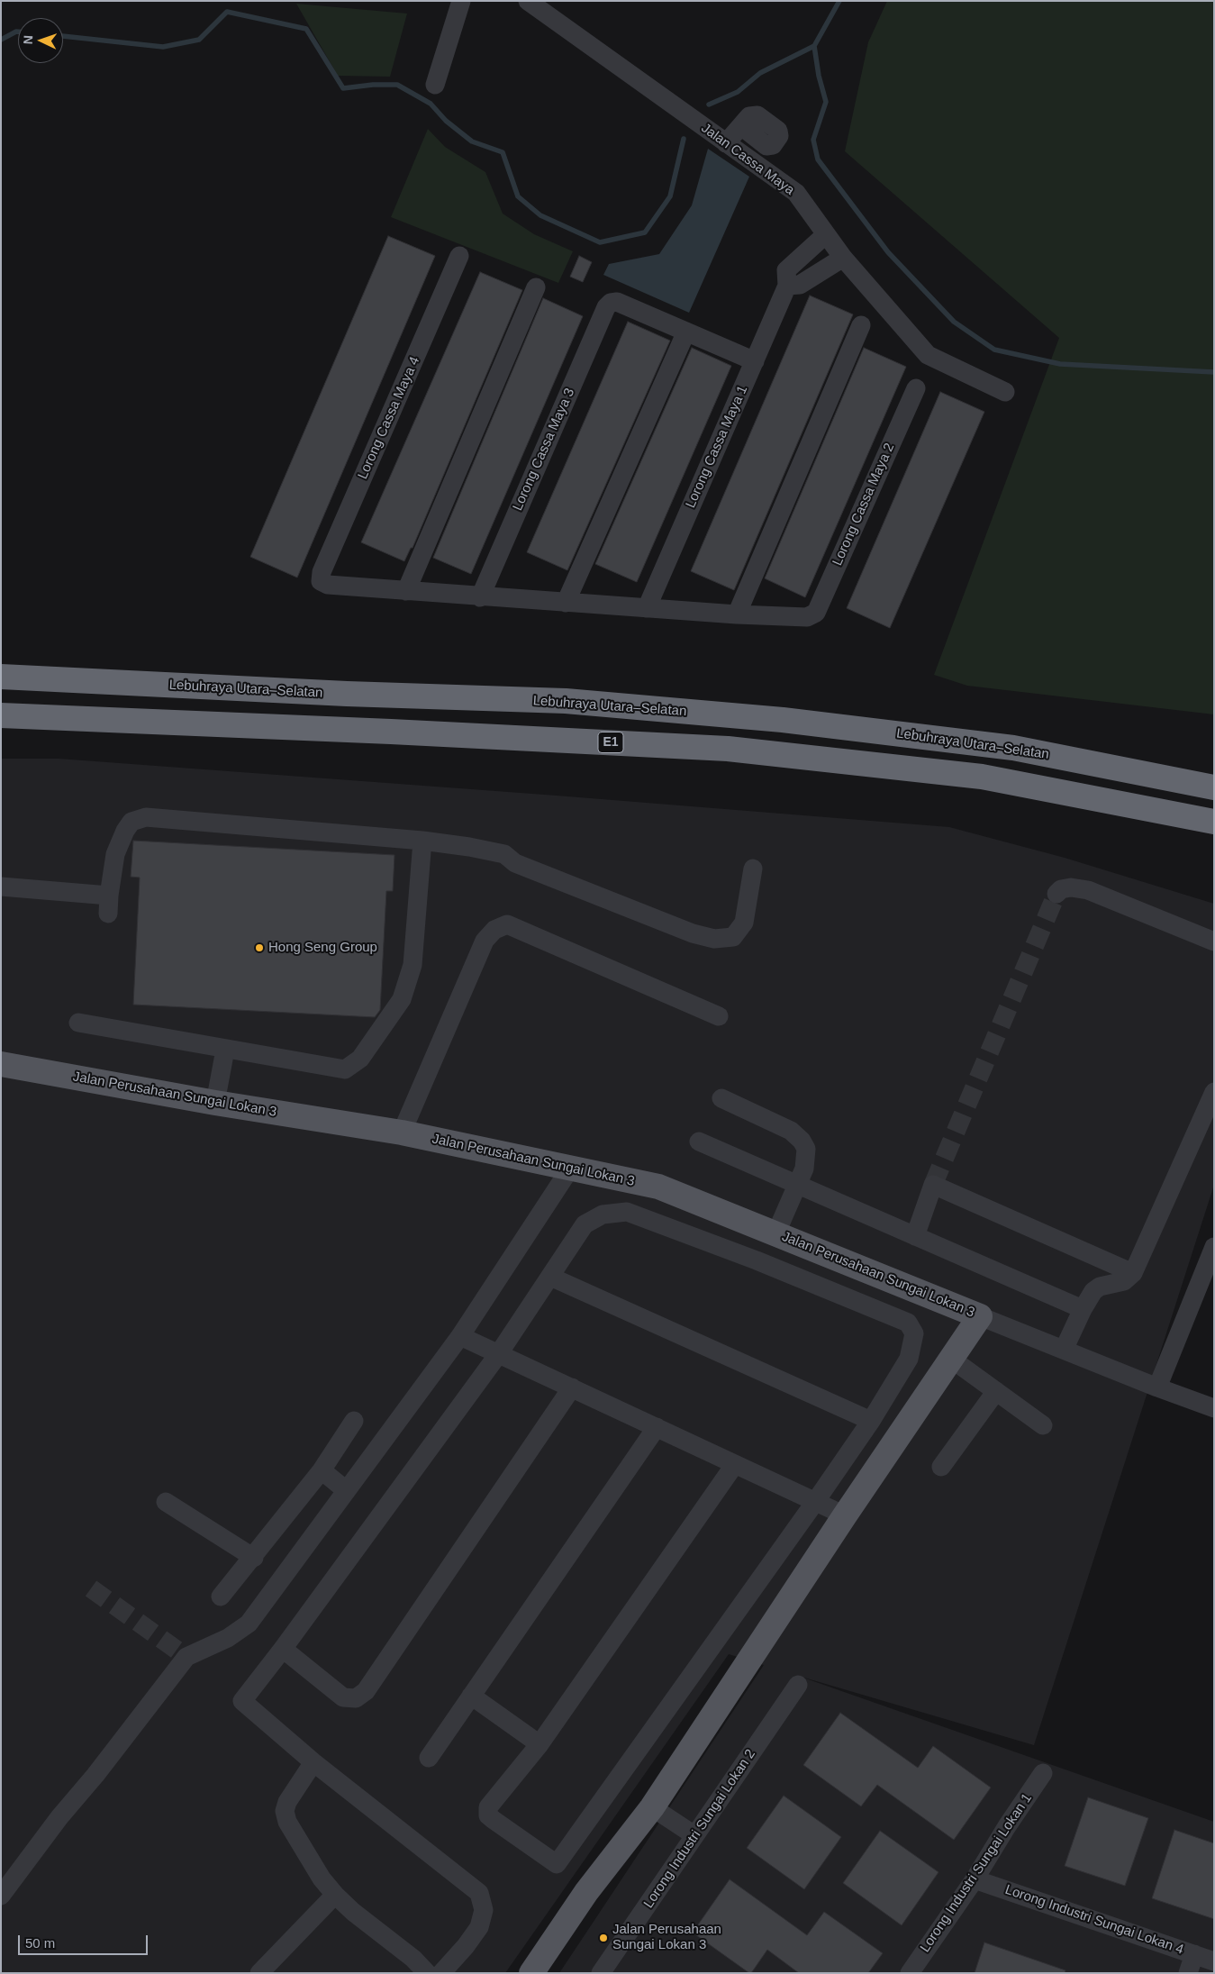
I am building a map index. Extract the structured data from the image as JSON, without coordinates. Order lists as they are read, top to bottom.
{
  "streets": {
    "highway": ["Lebuhraya Utara–Selatan", "E1"],
    "main road": ["Jalan Perusahaan Sungai Lokan 3"],
    "street": [
      "Jalan Cassa Maya",
      "Lorong Cassa Maya 4",
      "Lorong Cassa Maya 1",
      "Lorong Cassa Maya 3",
      "Lorong Cassa Maya 2",
      "Lorong Industri Sungai Lokan 2",
      "Lorong Industri Sungai Lokan 1",
      "Lorong Industri Sungai Lokan 4"
    ]
  },
  "crossings": [
    ["Jalan Cassa Maya", "Lorong Cassa Maya 1"],
    ["Lorong Industri Sungai Lokan 1", "Lorong Industri Sungai Lokan 4"]
  ],
  "places": ["Hong Seng Group", "Jalan Perusahaan Sungai Lokan 3"],
  "scale_bar": "50 m",
  "north": "left"
}
